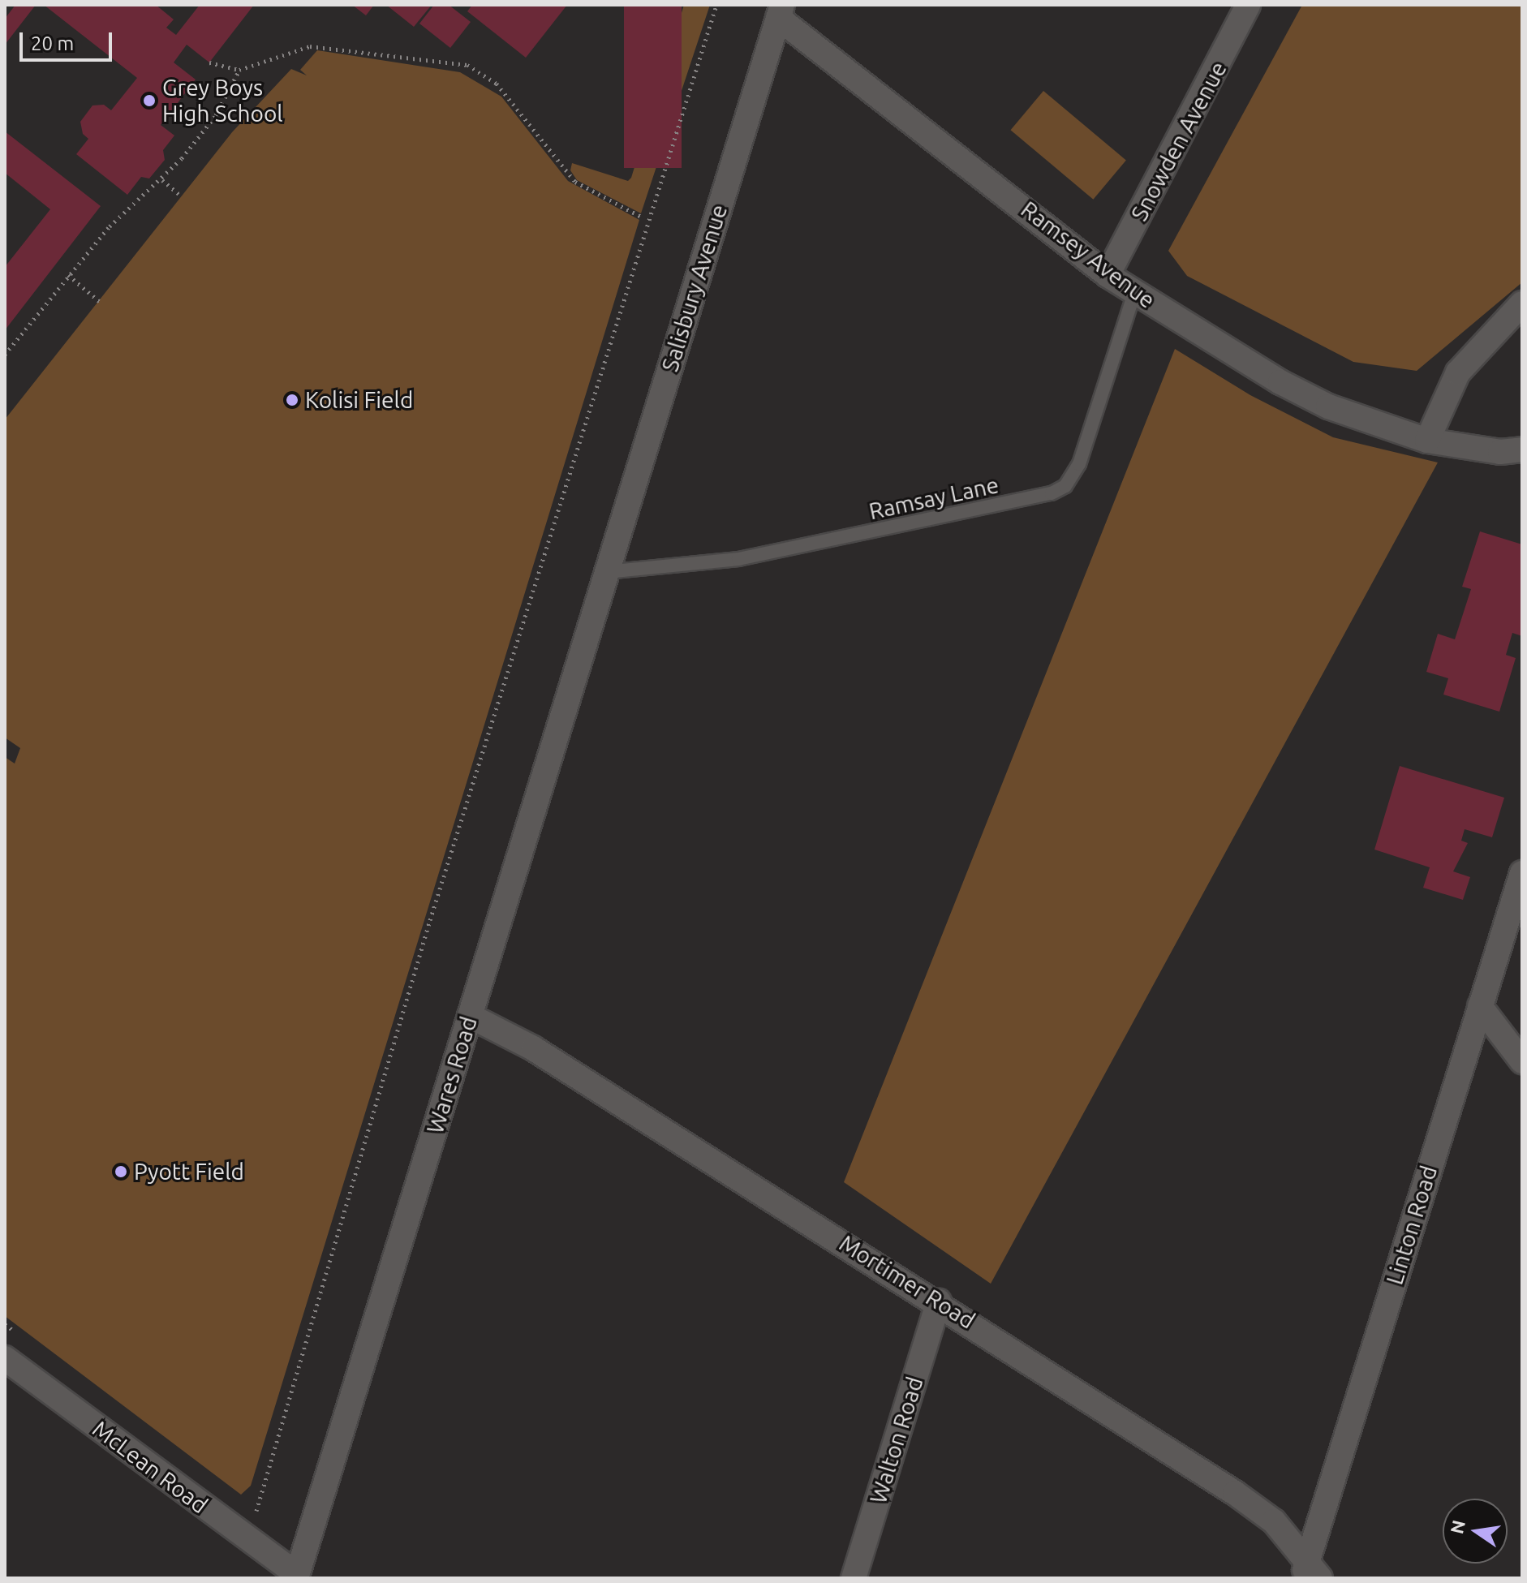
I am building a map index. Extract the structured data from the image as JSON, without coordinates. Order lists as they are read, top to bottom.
{
  "streets": {
    "street": [
      "Snowden Avenue",
      "Ramsey Avenue",
      "Salisbury Avenue",
      "Wares Road",
      "Linton Road",
      "Mortimer Road",
      "Walton Road",
      "McLean Road"
    ],
    "lane": ["Ramsay Lane"]
  },
  "crossings": [
    ["Snowden Avenue", "Ramsey Avenue"],
    ["Ramsey Avenue", "Salisbury Avenue"],
    ["Ramsey Avenue", "Ramsay Lane"],
    ["Salisbury Avenue", "Ramsay Lane"],
    ["Salisbury Avenue", "Wares Road"],
    ["Ramsay Lane", "Wares Road"],
    ["Wares Road", "Mortimer Road"],
    ["Wares Road", "McLean Road"],
    ["Linton Road", "Mortimer Road"],
    ["Mortimer Road", "Walton Road"]
  ],
  "places": ["Grey Boys High School", "Kolisi Field", "Pyott Field"],
  "scale_bar": "20 m",
  "north": "left"
}
